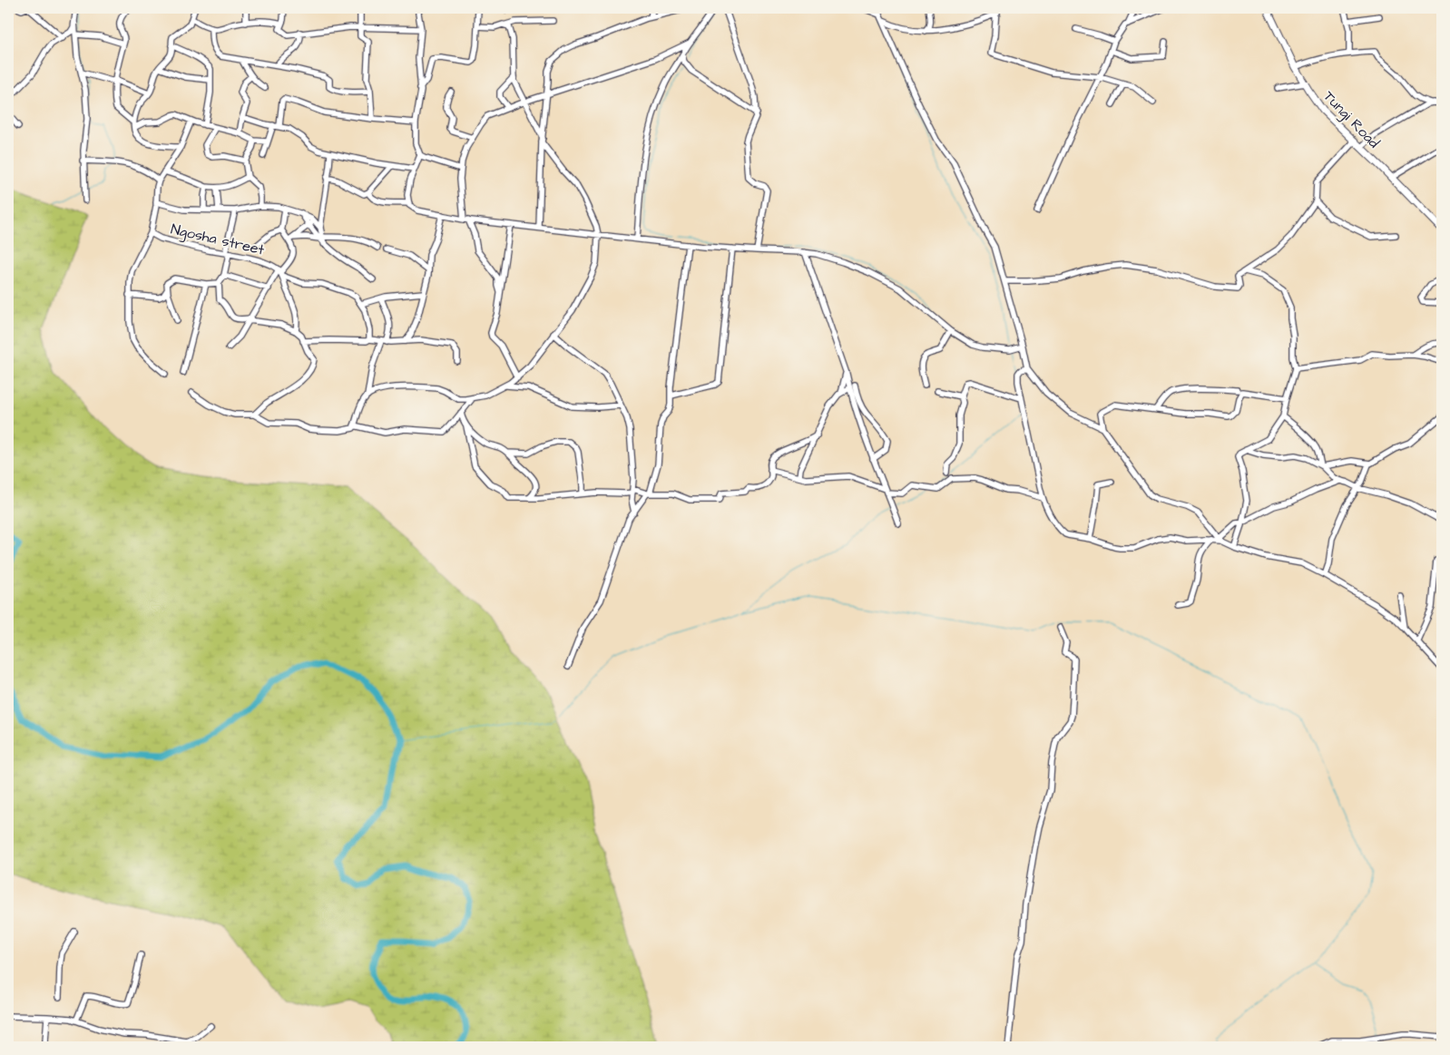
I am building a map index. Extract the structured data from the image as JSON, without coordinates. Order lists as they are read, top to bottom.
{
  "streets": {
    "main road": ["Tungi Road"],
    "street": ["Ngosha street"]
  }
}
